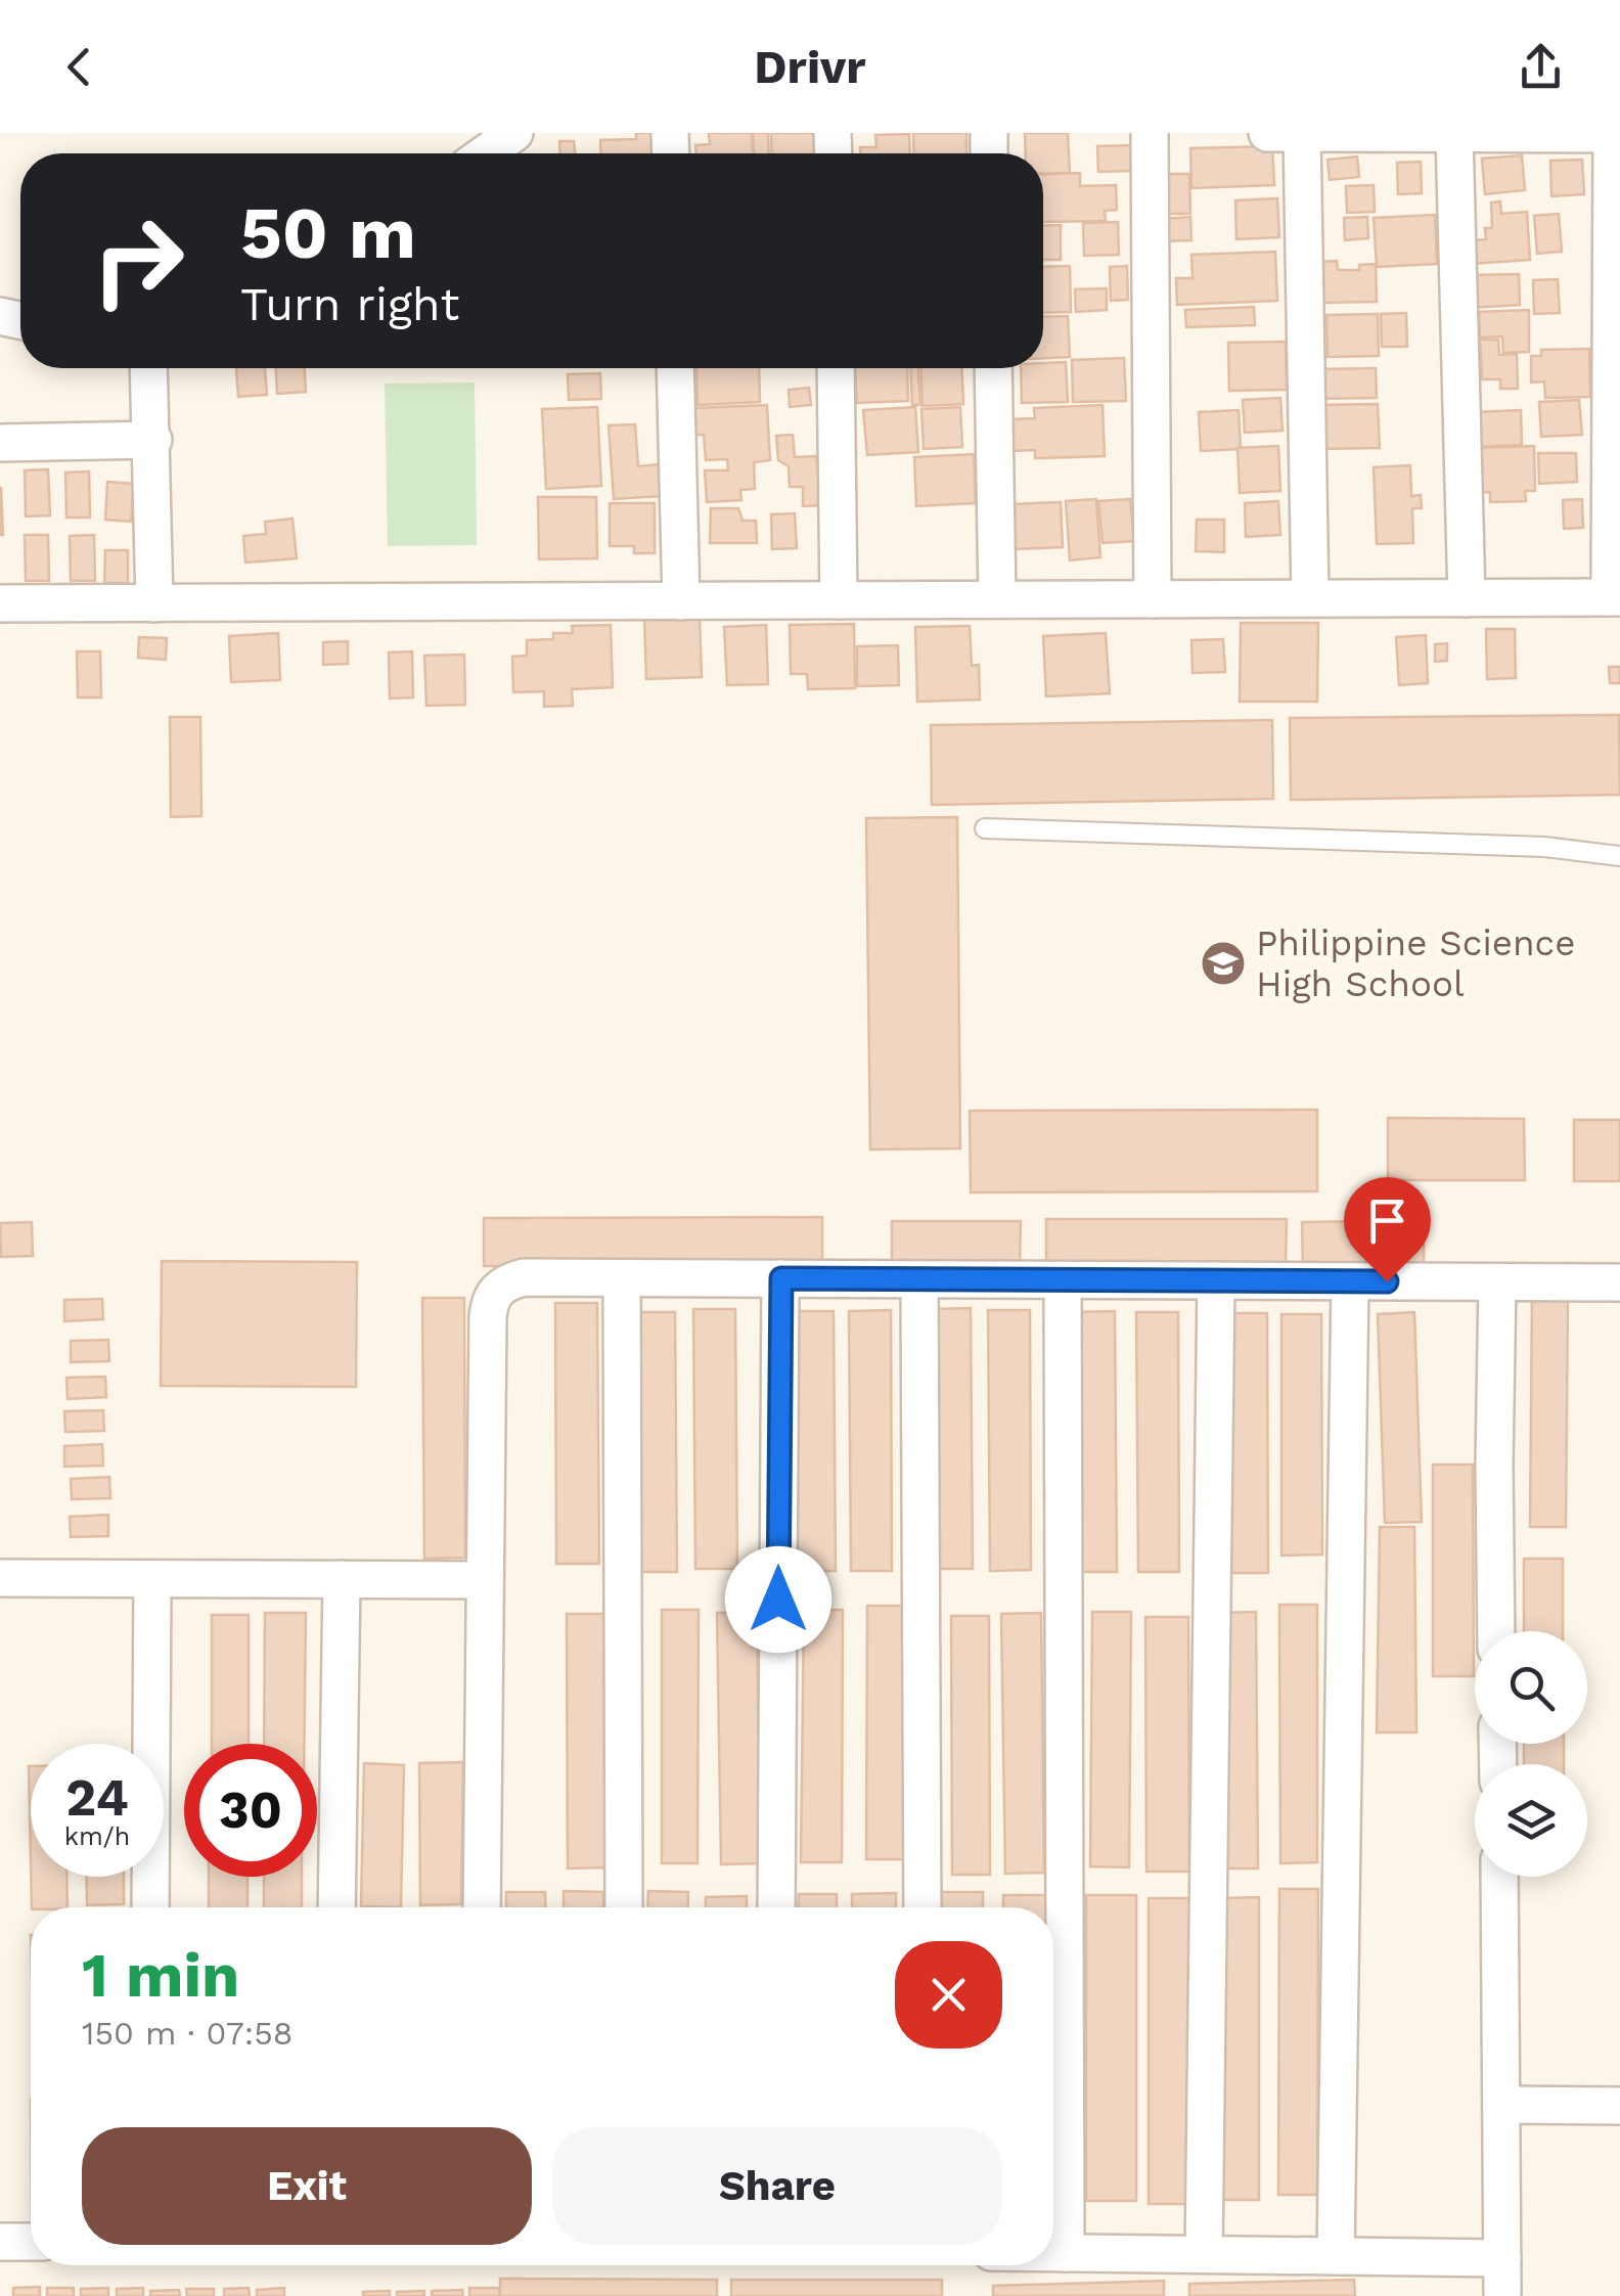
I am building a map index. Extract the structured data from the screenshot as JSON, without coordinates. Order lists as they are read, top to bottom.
{
  "places": {
    "school or university": ["Philippine Science High School"]
  },
  "page": {
    "header": "Drivr",
    "turn": ["50 m", "Turn right"],
    "speed": "24 km/h",
    "limit": "30",
    "heading": ["1 min", "150 m · 07:58"],
    "buttons": ["Exit", "Share"]
  }
}
